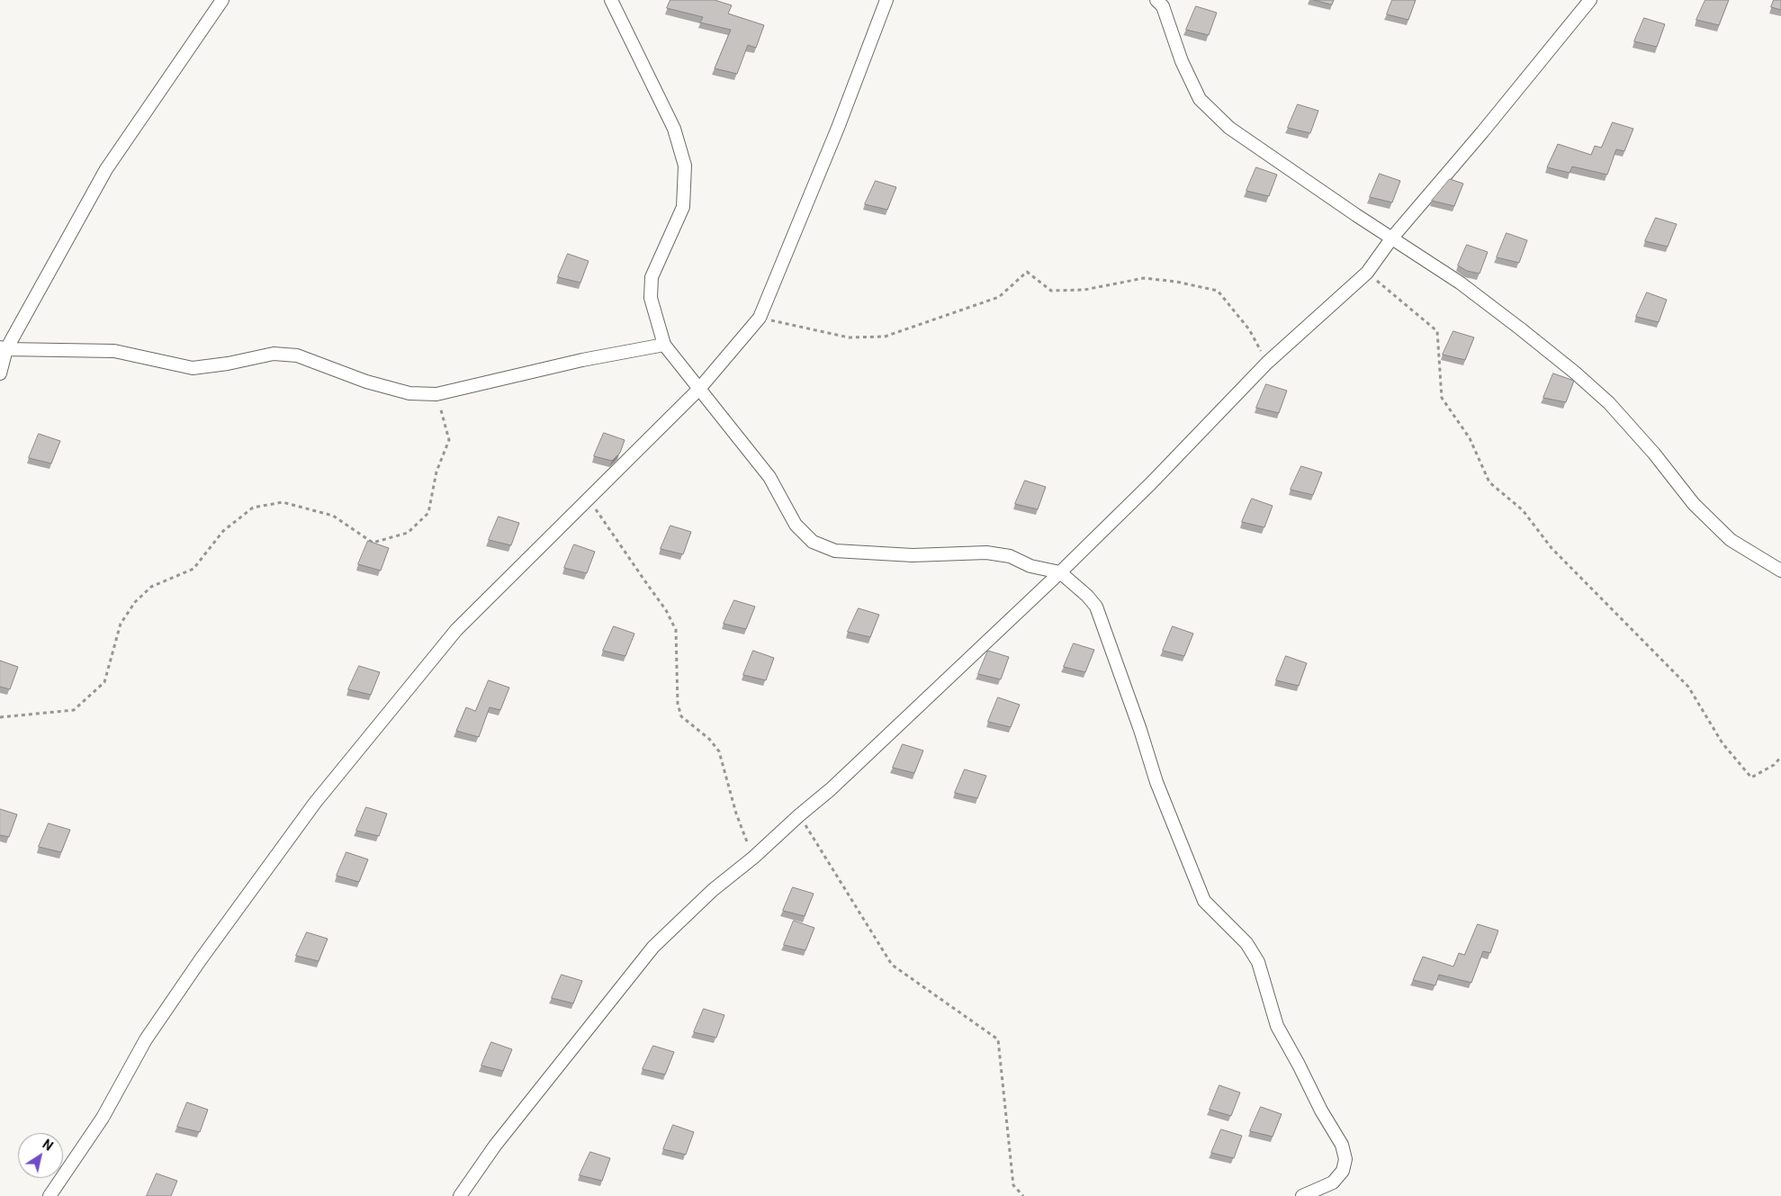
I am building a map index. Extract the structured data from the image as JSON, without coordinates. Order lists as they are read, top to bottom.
{
  "north": "top right"
}
